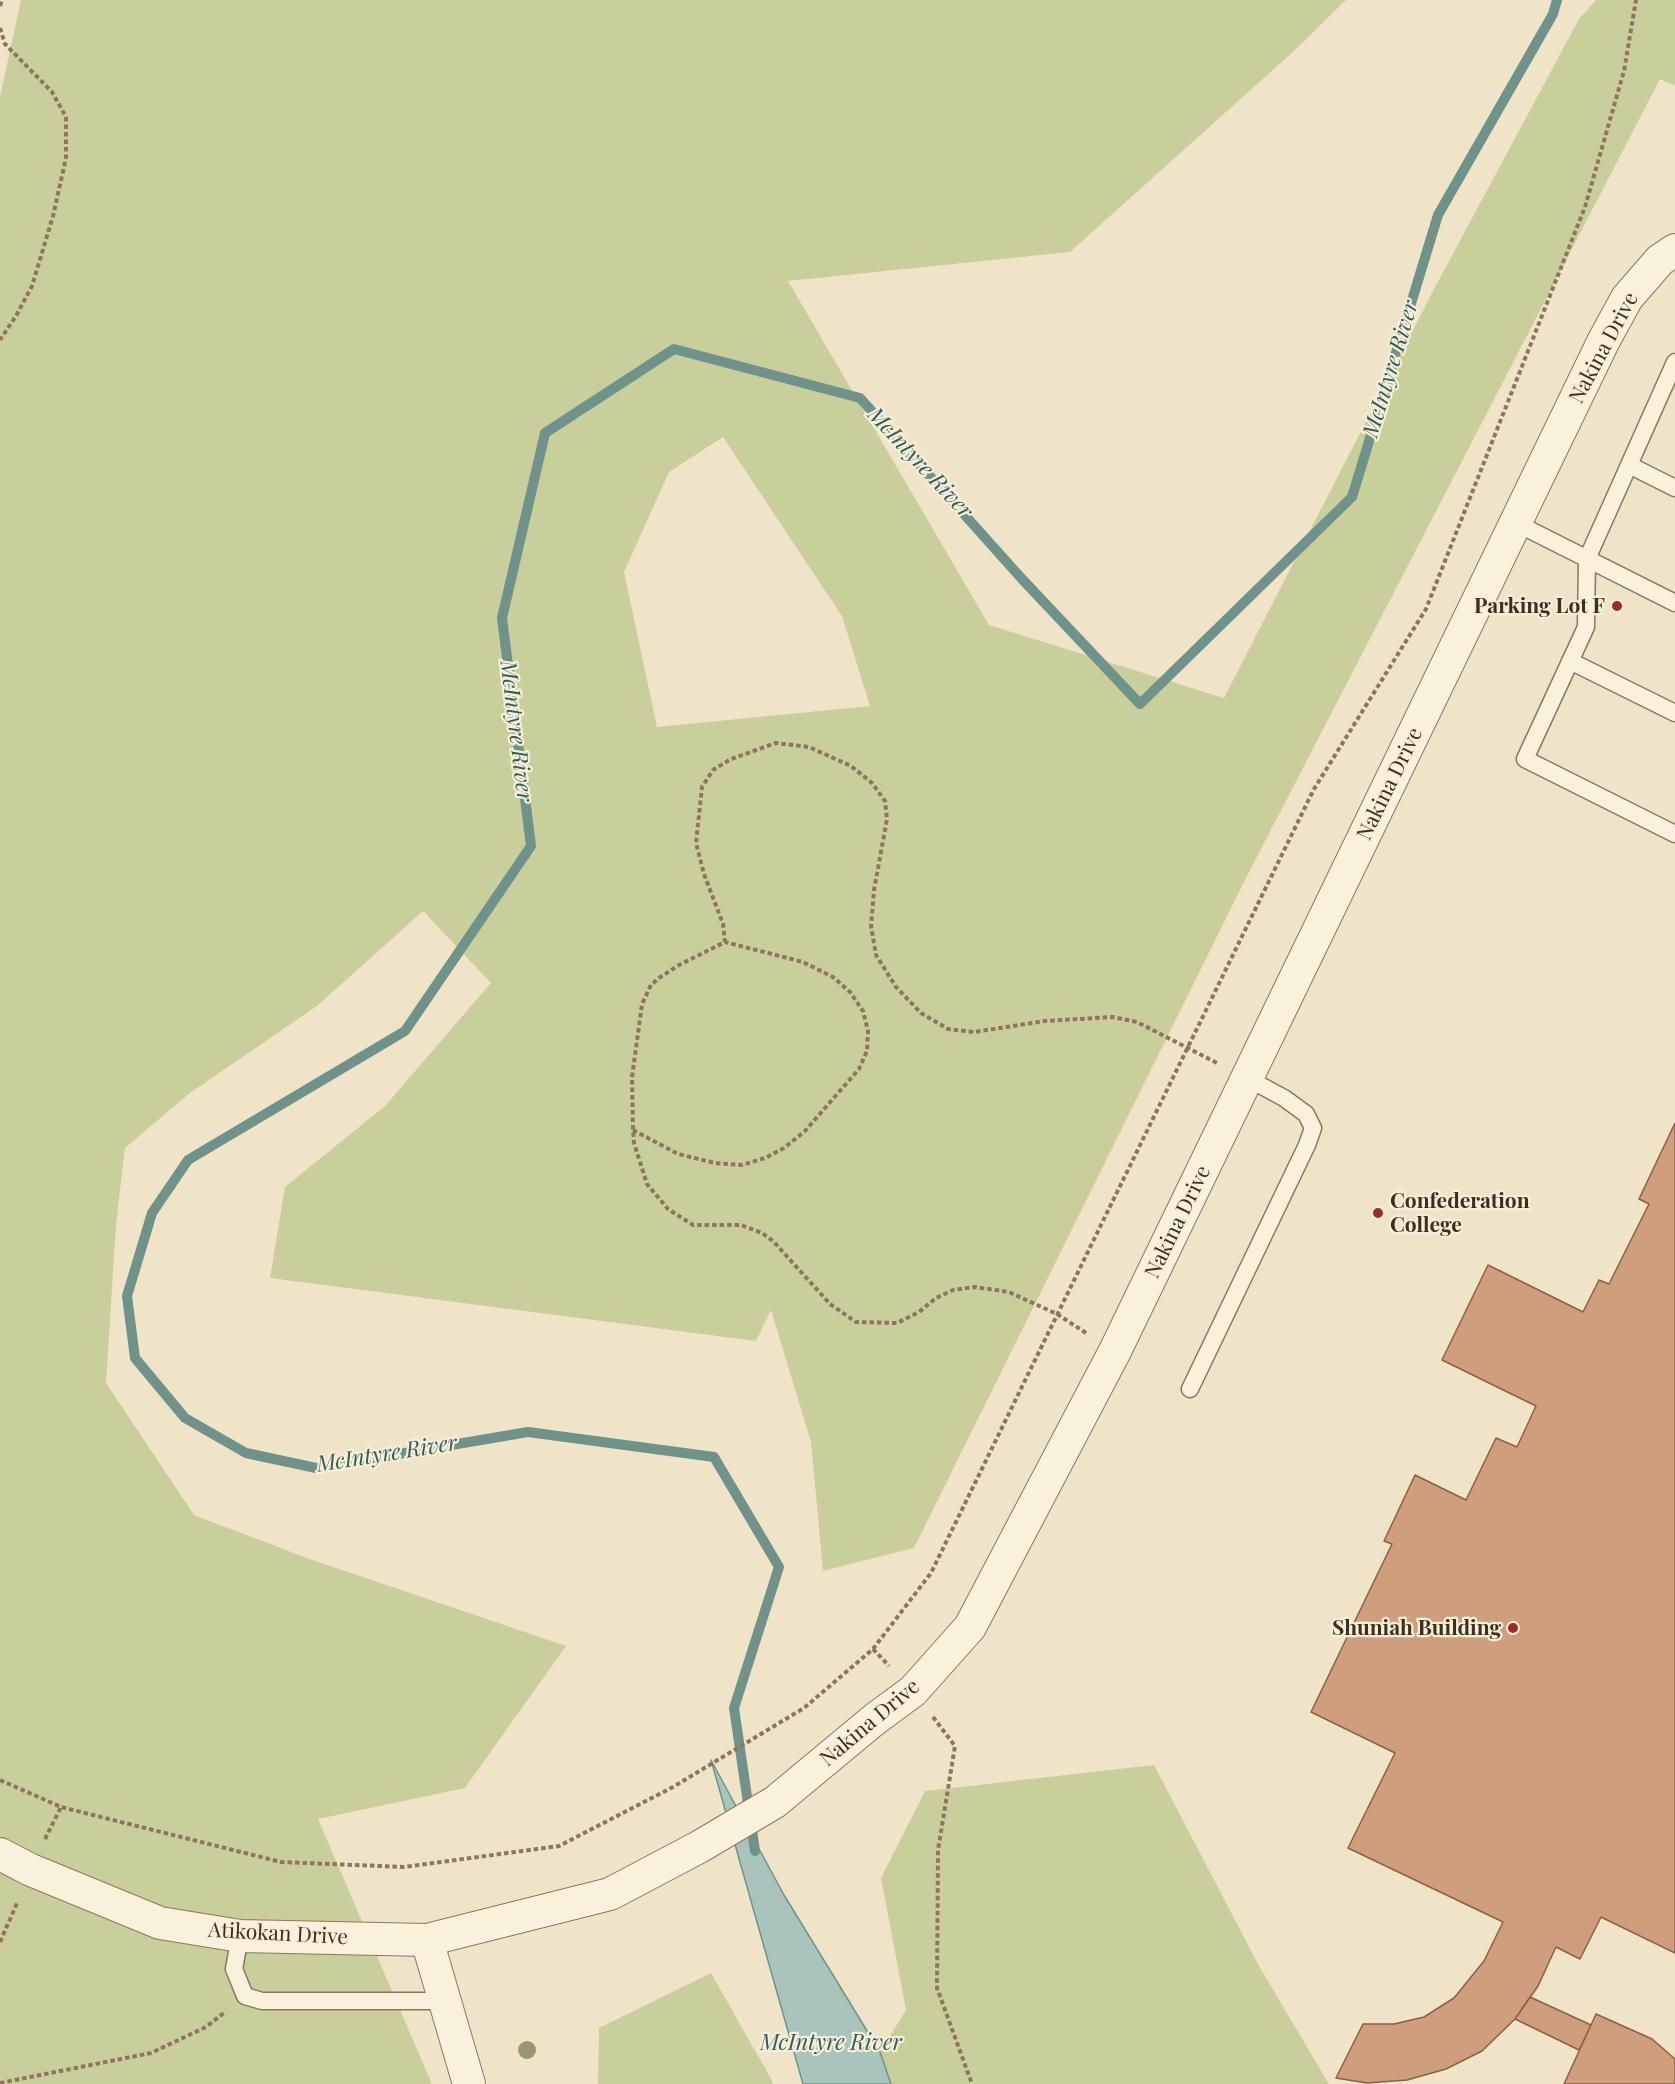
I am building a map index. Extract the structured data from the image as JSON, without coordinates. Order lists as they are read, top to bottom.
{
  "streets": {
    "street": ["Nakina Drive", "Atikokan Drive"]
  },
  "crossings": [
    ["Nakina Drive", "Atikokan Drive"]
  ],
  "water": ["McIntyre River"],
  "places": ["Parking Lot F", "Confederation College", "Shuniah Building"]
}
